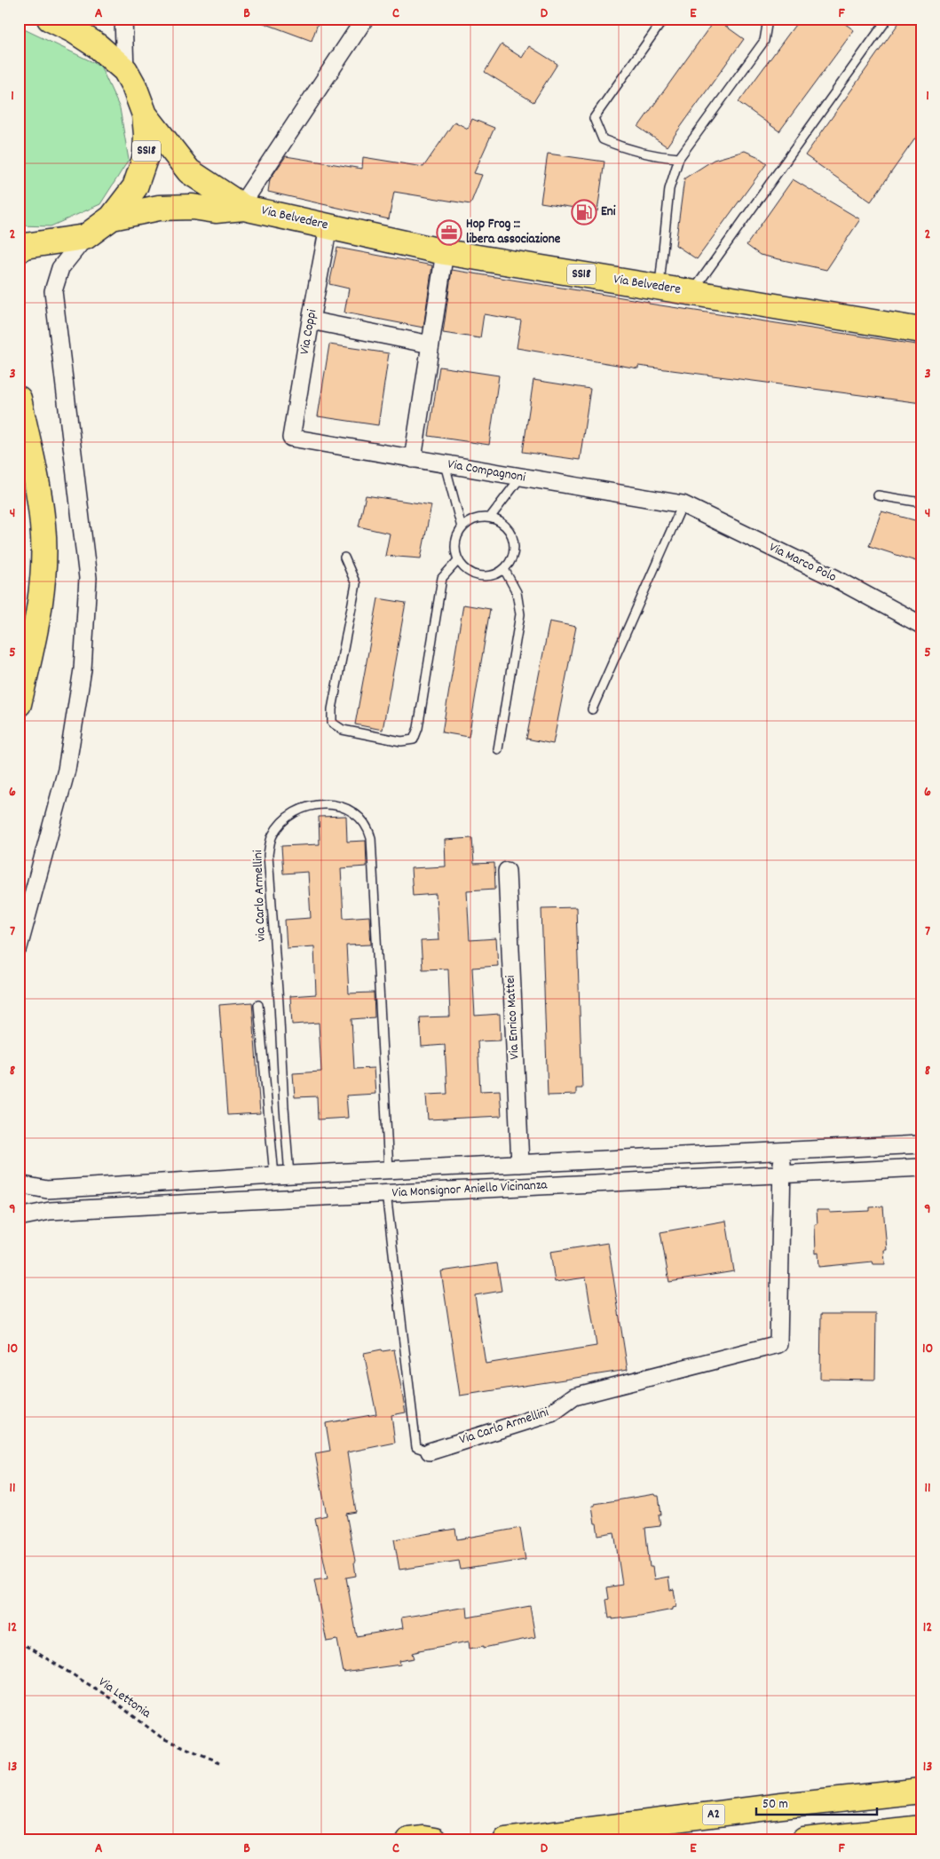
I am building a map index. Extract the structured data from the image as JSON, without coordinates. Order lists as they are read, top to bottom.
{
  "streets": {
    "main road": ["SS18", "Via Belvedere", "A2"],
    "street": [
      "Via Coppi",
      "Via Compagnoni",
      "Via Marco Polo",
      "Via Enrico Mattei",
      "Via Monsignor Aniello Vicinanza",
      "Via Carlo Armellini"
    ],
    "lane": ["via Carlo Armellini"],
    "path": ["Via Lettonia"]
  },
  "crossings": [
    ["SS18", "Via Belvedere"],
    ["Via Belvedere", "Via Coppi"],
    ["Via Coppi", "Via Compagnoni"],
    ["Via Compagnoni", "Via Marco Polo"],
    ["via Carlo Armellini", "Via Monsignor Aniello Vicinanza"],
    ["Via Enrico Mattei", "Via Monsignor Aniello Vicinanza"],
    ["Via Monsignor Aniello Vicinanza", "Via Carlo Armellini"]
  ],
  "places": {
    "fuel station": ["Eni"],
    "office": ["Hop Frog ::: libera associazione"]
  },
  "scale_bar": "50 m",
  "grid": {
    "columns": [
      "A",
      "B",
      "C",
      "D",
      "E",
      "F"
    ],
    "rows": [
      "1",
      "2",
      "3",
      "4",
      "5",
      "6",
      "7",
      "8",
      "9",
      "10",
      "11",
      "12",
      "13"
    ]
  }
}
